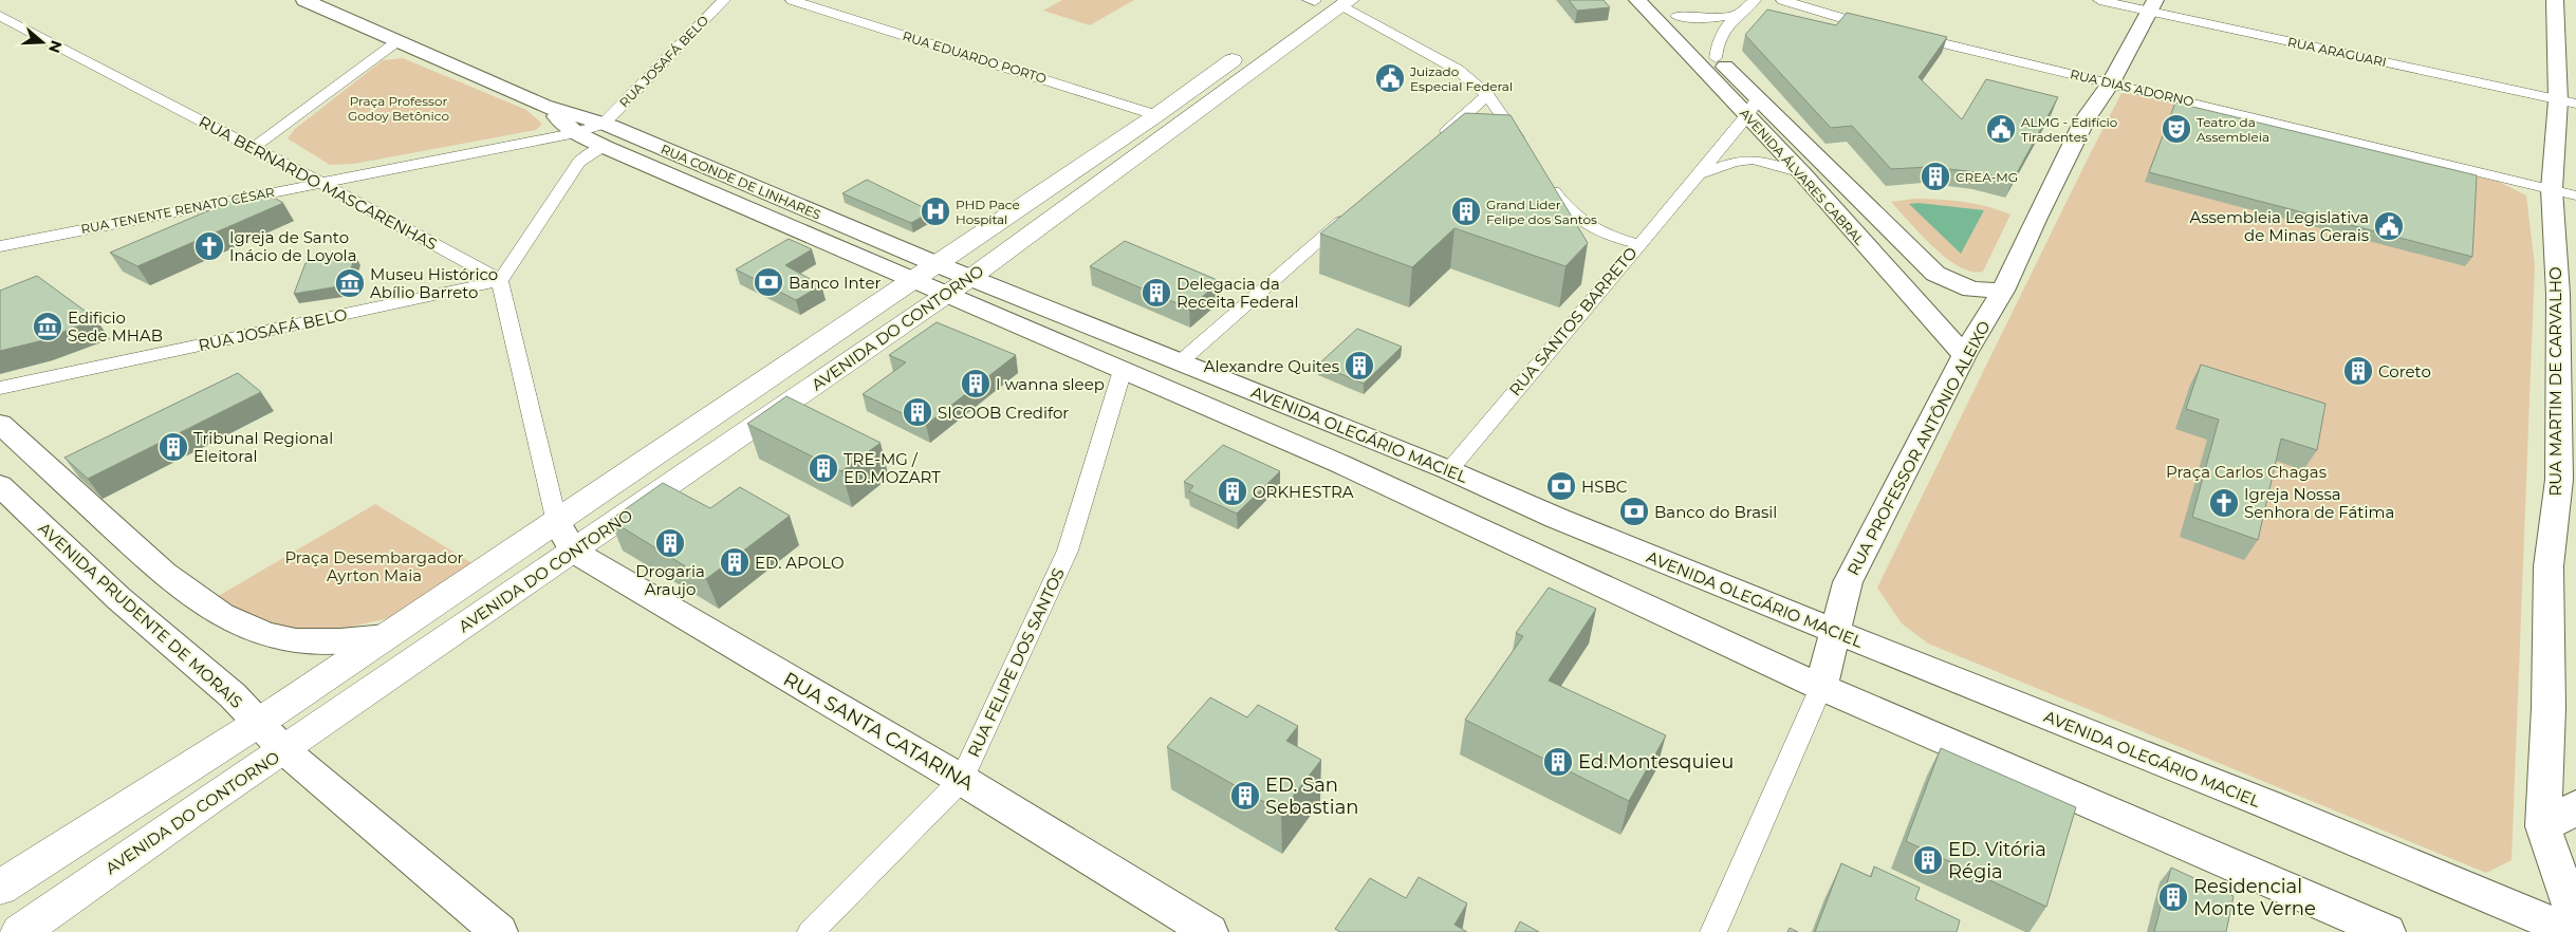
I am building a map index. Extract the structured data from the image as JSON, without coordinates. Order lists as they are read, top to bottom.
{
  "streets": {
    "main road": ["AVENIDA DO CONTORNO", "AVENIDA OLEGÁRIO MACIEL"],
    "street": [
      "RUA ARAGUARI",
      "RUA EDUARDO PORTO",
      "RUA JOSAFÁ BELO",
      "RUA DIAS ADORNO",
      "AVENIDA ÁLVARES CABRAL",
      "RUA CONDE DE LINHARES",
      "RUA BERNARDO MASCARENHAS",
      "RUA TENENTE RENATO CÉSAR",
      "RUA SANTOS BARRETO",
      "RUA MARTIM DE CARVALHO",
      "RUA PROFESSOR ANTÔNIO ALEIXO",
      "AVENIDA PRUDENTE DE MORAIS",
      "RUA FELIPE DOS SANTOS",
      "RUA SANTA CATARINA"
    ]
  },
  "crossings": [
    ["RUA ARAGUARI", "RUA MARTIM DE CARVALHO"],
    ["RUA ARAGUARI", "RUA PROFESSOR ANTÔNIO ALEIXO"],
    ["RUA EDUARDO PORTO", "AVENIDA DO CONTORNO"],
    ["RUA JOSAFÁ BELO", "RUA CONDE DE LINHARES"],
    ["RUA JOSAFÁ BELO", "RUA BERNARDO MASCARENHAS"],
    ["RUA JOSAFÁ BELO", "RUA TENENTE RENATO CÉSAR"],
    ["RUA DIAS ADORNO", "RUA MARTIM DE CARVALHO"],
    ["RUA DIAS ADORNO", "RUA PROFESSOR ANTÔNIO ALEIXO"],
    ["AVENIDA ÁLVARES CABRAL", "RUA SANTOS BARRETO"],
    ["AVENIDA ÁLVARES CABRAL", "RUA PROFESSOR ANTÔNIO ALEIXO"],
    ["RUA CONDE DE LINHARES", "RUA TENENTE RENATO CÉSAR"],
    ["RUA CONDE DE LINHARES", "AVENIDA DO CONTORNO"],
    ["RUA CONDE DE LINHARES", "AVENIDA OLEGÁRIO MACIEL"],
    ["RUA BERNARDO MASCARENHAS", "RUA TENENTE RENATO CÉSAR"],
    ["RUA SANTOS BARRETO", "AVENIDA OLEGÁRIO MACIEL"],
    ["AVENIDA DO CONTORNO", "AVENIDA OLEGÁRIO MACIEL"],
    ["AVENIDA DO CONTORNO", "AVENIDA PRUDENTE DE MORAIS"],
    ["AVENIDA DO CONTORNO", "RUA SANTA CATARINA"],
    ["AVENIDA OLEGÁRIO MACIEL", "RUA PROFESSOR ANTÔNIO ALEIXO"],
    ["AVENIDA OLEGÁRIO MACIEL", "RUA FELIPE DOS SANTOS"],
    ["RUA FELIPE DOS SANTOS", "RUA SANTA CATARINA"]
  ],
  "parks": ["Praça Professor Godoy Betônico", "Praça Carlos Chagas", "Praça Desembargador Ayrton Maia"],
  "places": {
    "public building": ["Juizado Especial Federal", "ALMG - Edifício Tiradentes", "Assembleia Legislativa de Minas Gerais"],
    "theatre": ["Teatro da Assembleia"],
    "building": [
      "CREA-MG",
      "Grand Lider Felipe dos Santos",
      "Delegacia da Receita Federal",
      "Alexandre Quites",
      "Coreto",
      "I wanna sleep",
      "SICOOB Credifor",
      "Tribunal Regional Eleitoral",
      "TRE-MG / ED.MOZART",
      "ORKHESTRA",
      "Drogaria Araujo",
      "ED. APOLO",
      "Ed.Montesquieu",
      "ED. San Sebastian",
      "ED. Vitória Régia",
      "Residencial Monte Verne"
    ],
    "hospital": ["PHD Pace Hospital"],
    "church": ["Igreja de Santo Inácio de Loyola", "Igreja Nossa Senhora de Fátima"],
    "bank": ["Banco Inter", "HSBC", "Banco do Brasil"],
    "museum": ["Museu Histórico Abílio Barreto", "Edificio Sede MHAB"]
  },
  "north": "right"
}
